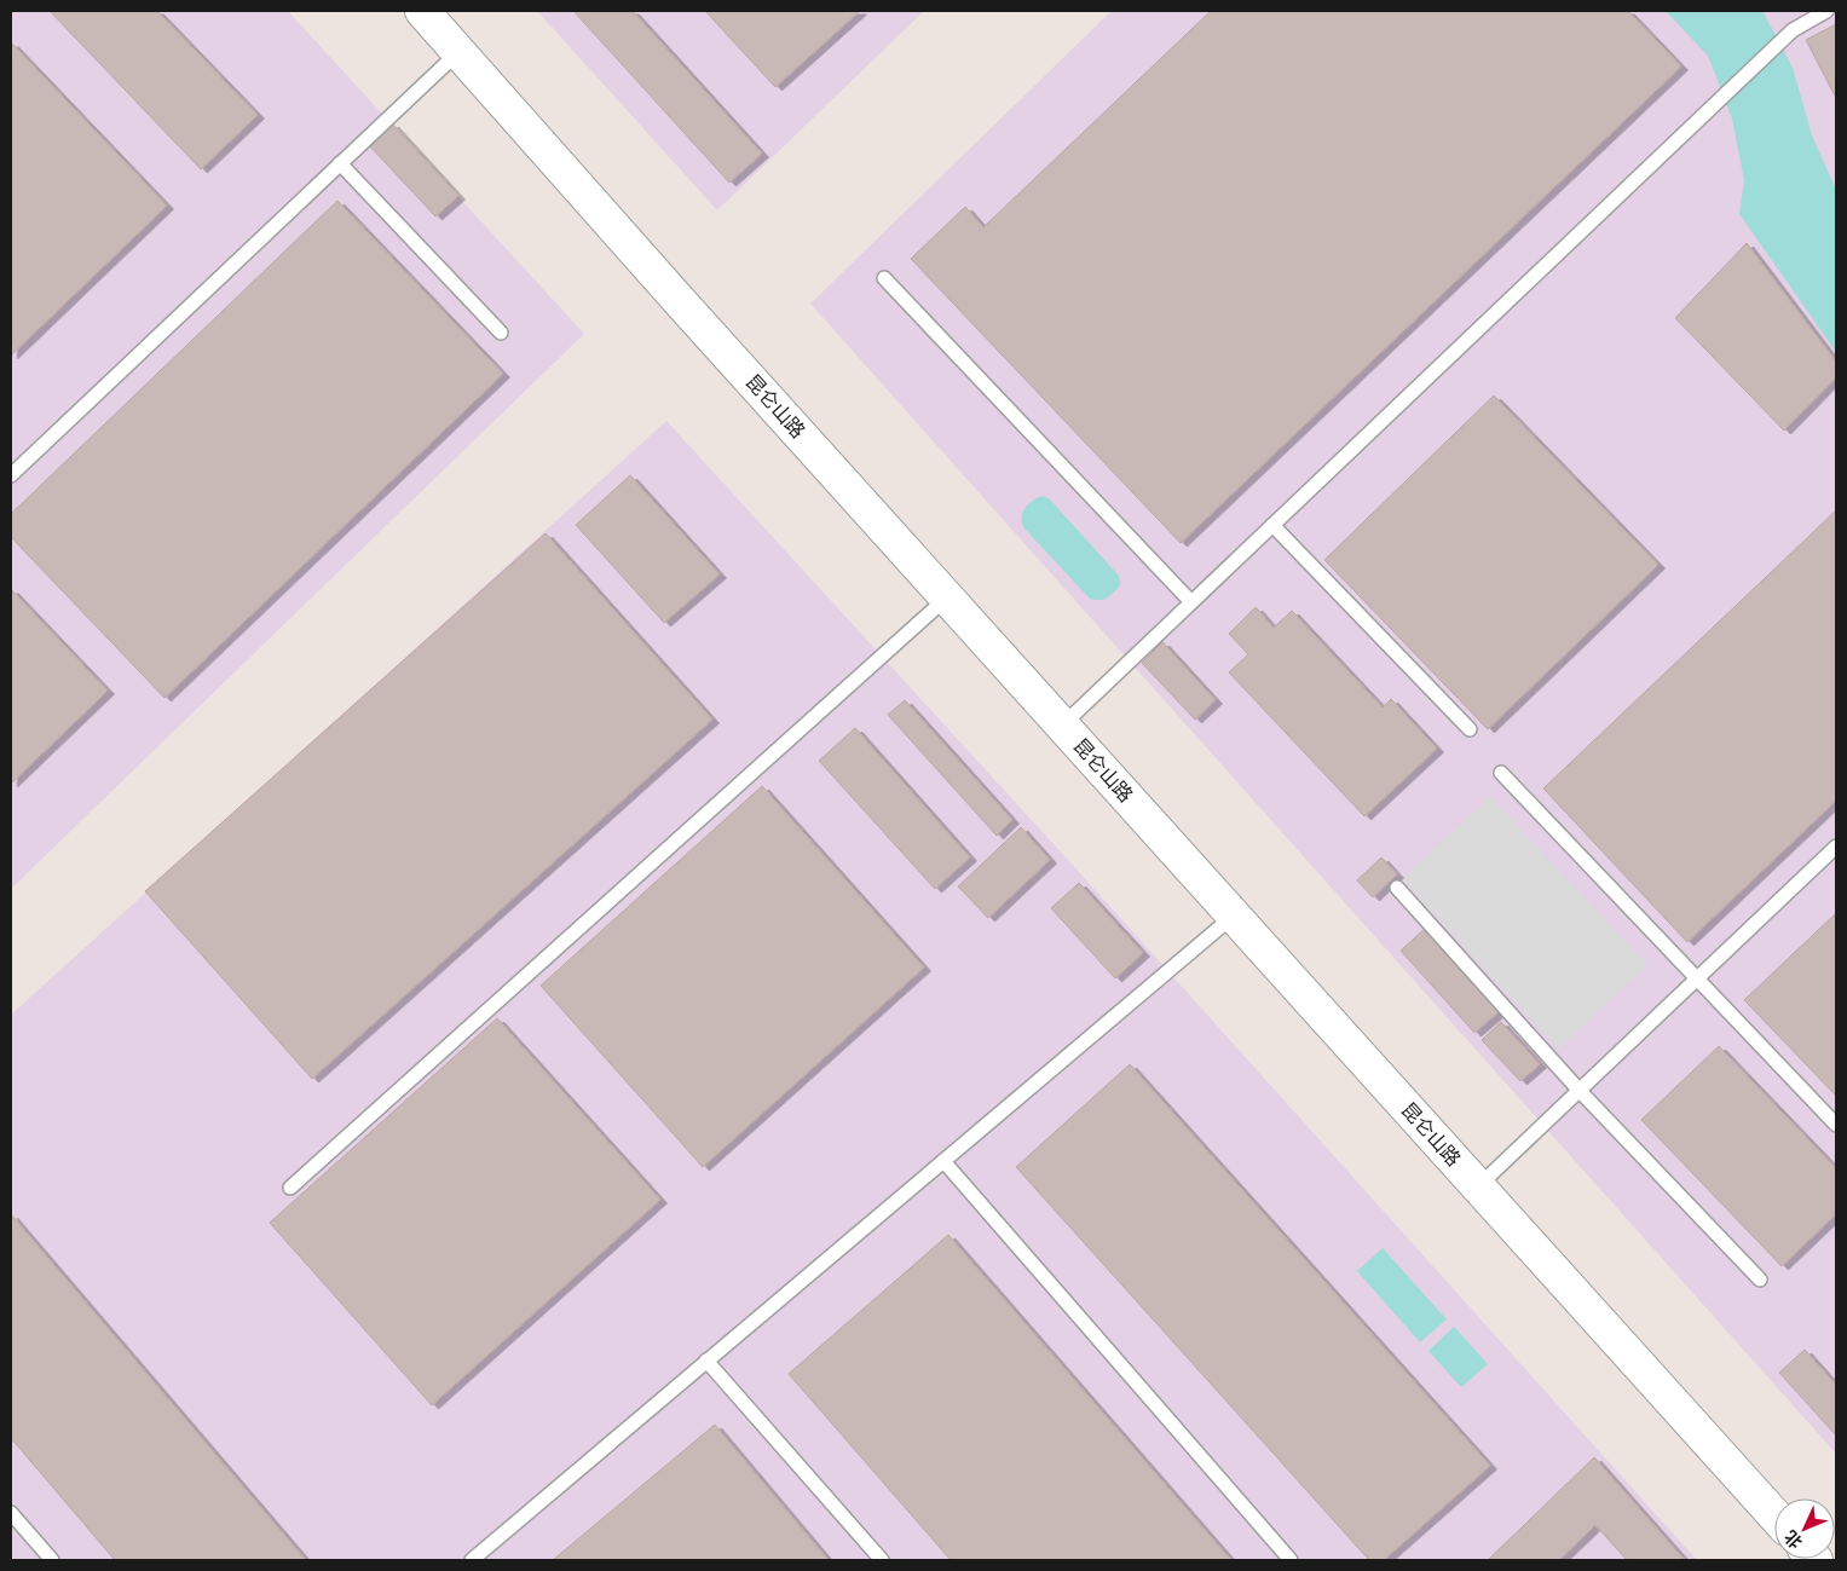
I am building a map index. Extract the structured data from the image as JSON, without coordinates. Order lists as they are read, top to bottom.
{
  "streets": {
    "street": ["昆仑山路"]
  },
  "north": "bottom left"
}
